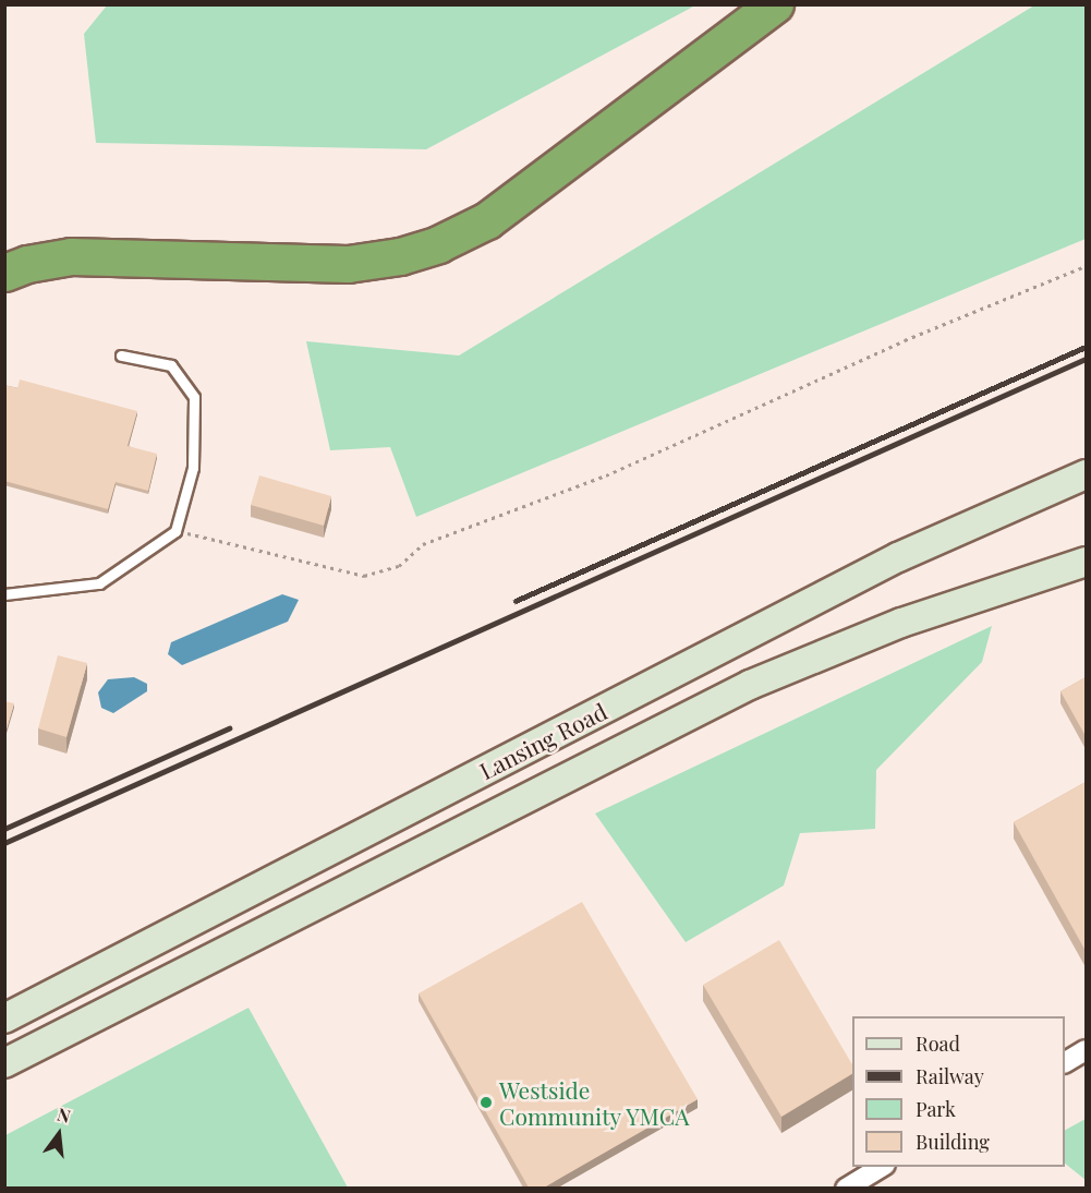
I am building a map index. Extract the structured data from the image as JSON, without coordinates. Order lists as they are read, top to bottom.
{
  "streets": {
    "main road": ["Lansing Road"]
  },
  "places": ["Westside Community YMCA"],
  "legend": [
    "Road",
    "Railway",
    "Park",
    "Building"
  ],
  "north": "top"
}
